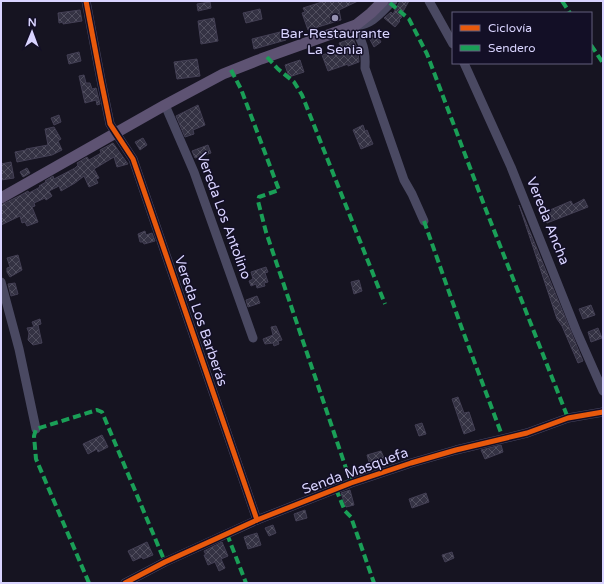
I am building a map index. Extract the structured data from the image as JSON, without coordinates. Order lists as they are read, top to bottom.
{
  "streets": {
    "street": [
      "Vereda Los Antolino",
      "Vereda Ancha",
      "Vereda Los Barberás",
      "Senda Masquefa"
    ]
  },
  "crossings": [
    ["Vereda Los Barberás", "Senda Masquefa"]
  ],
  "places": ["Bar-Restaurante La Senia"],
  "legend": ["Ciclovía", "Sendero"],
  "north": "top"
}
